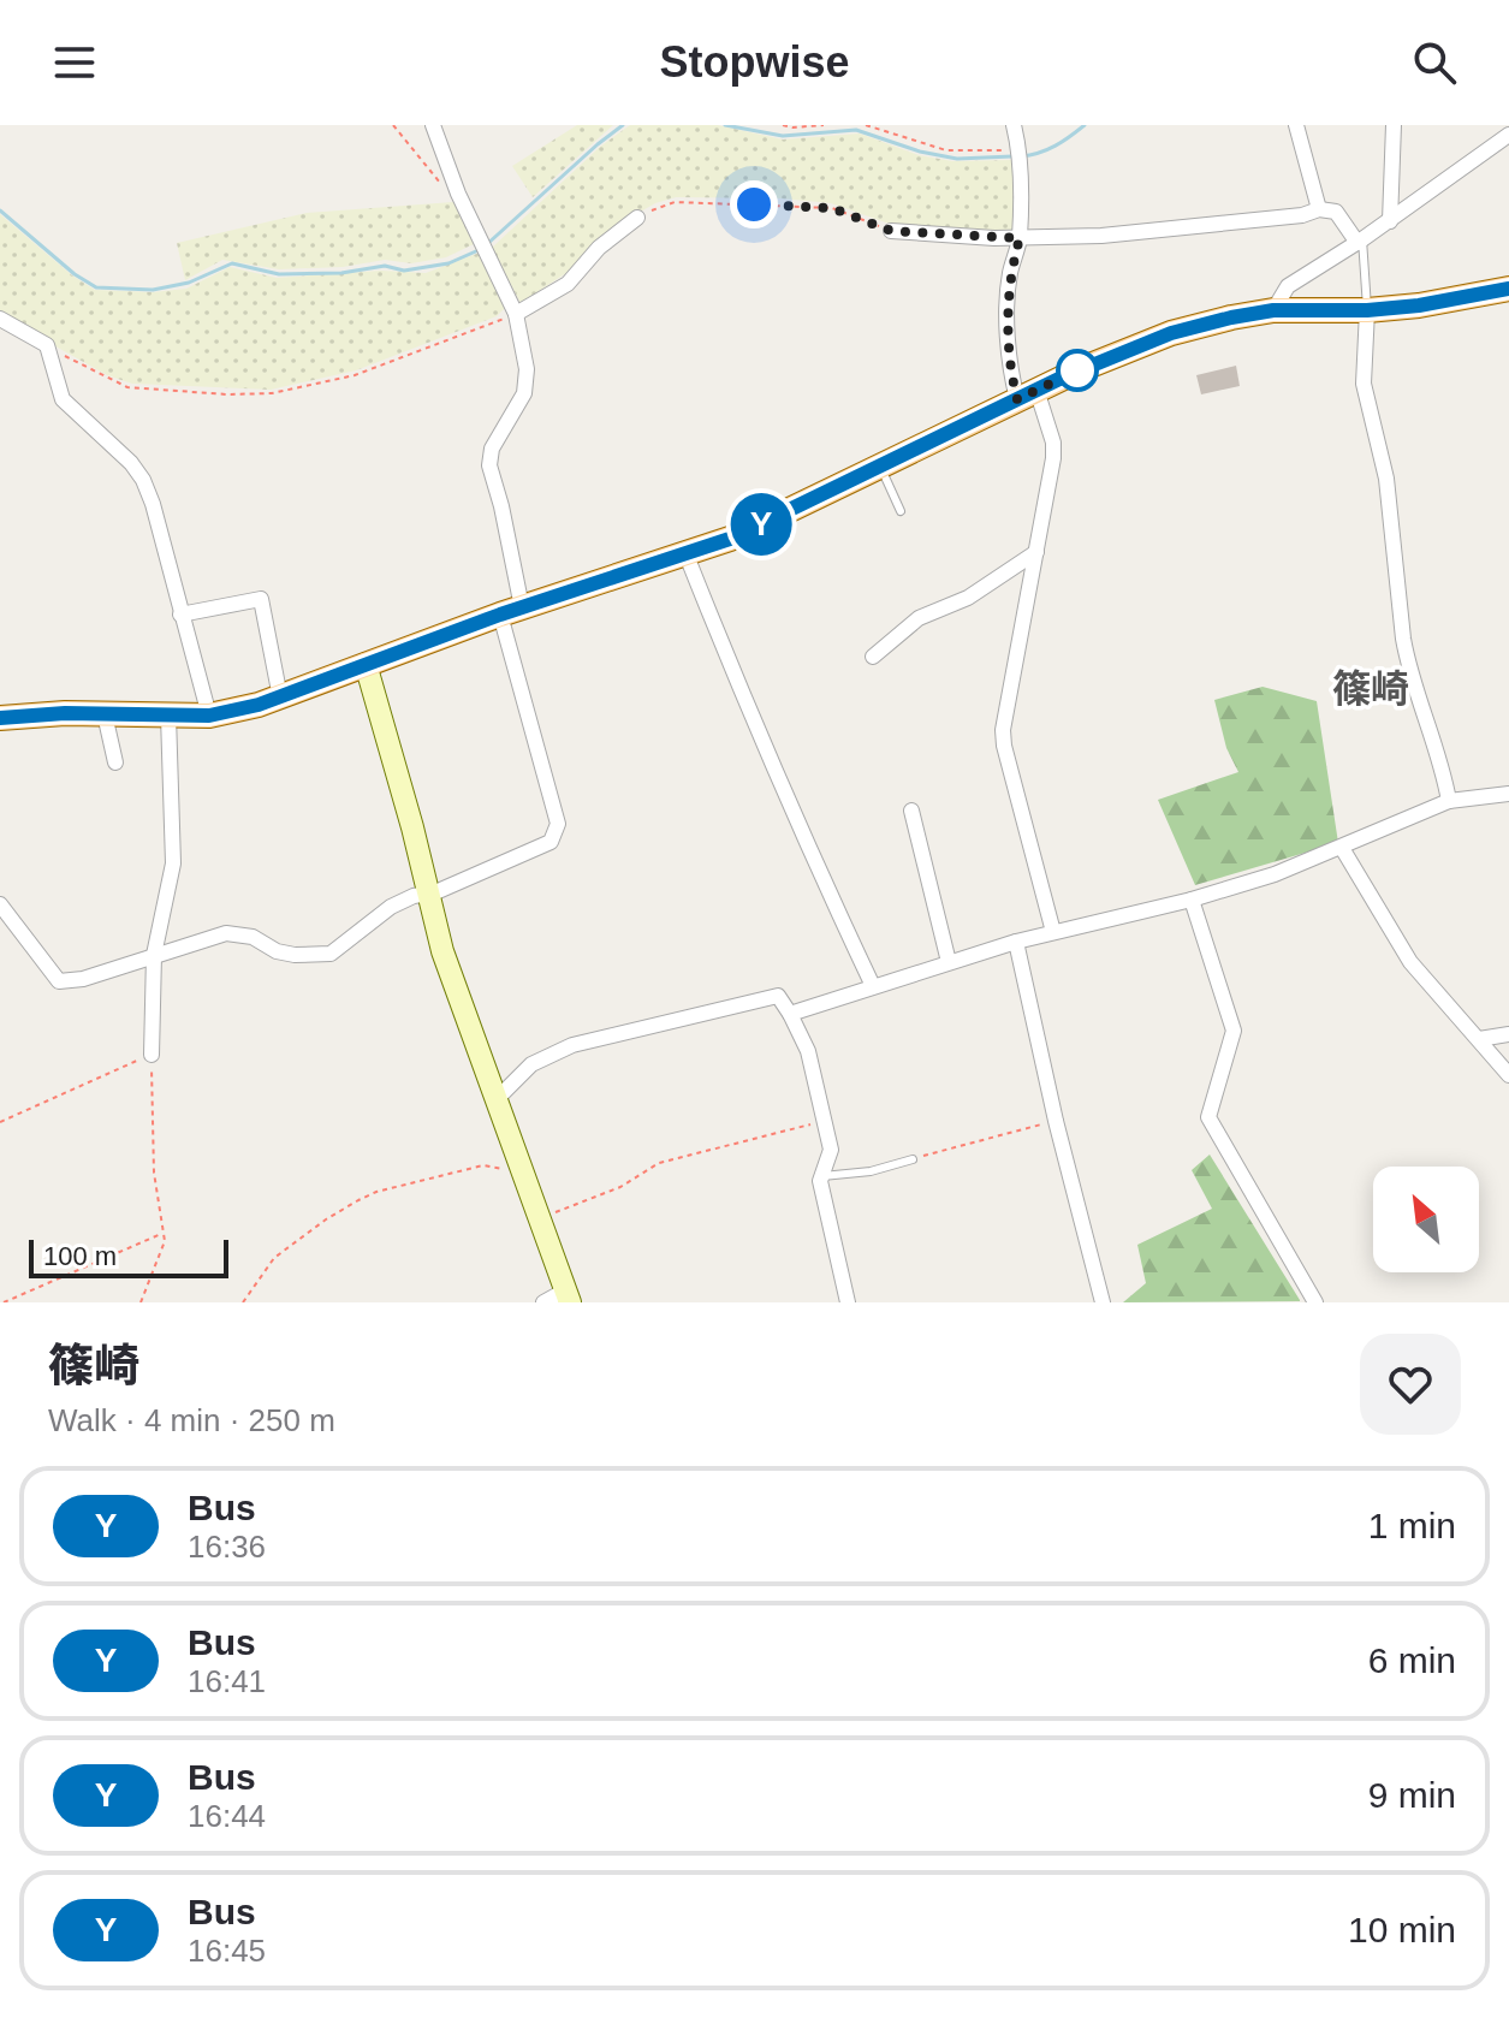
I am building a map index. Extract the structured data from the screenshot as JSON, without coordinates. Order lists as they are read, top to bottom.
{
  "districts": ["篠崎"],
  "lines": ["bus line Y"],
  "scale_bar": "100 m",
  "north": "top left",
  "page": {
    "header": "Stopwise",
    "on_map": "Y",
    "scale": "100 m",
    "heading": ["篠崎", "Walk · 4 min · 250 m"],
    "list": [
      {
        "mark": "Y",
        "name": "Bus",
        "note": "16:36",
        "value": "1 min"
      },
      {
        "mark": "Y",
        "name": "Bus",
        "note": "16:41",
        "value": "6 min"
      },
      {
        "mark": "Y",
        "name": "Bus",
        "note": "16:44",
        "value": "9 min"
      },
      {
        "mark": "Y",
        "name": "Bus",
        "note": "16:45",
        "value": "10 min"
      }
    ]
  }
}
